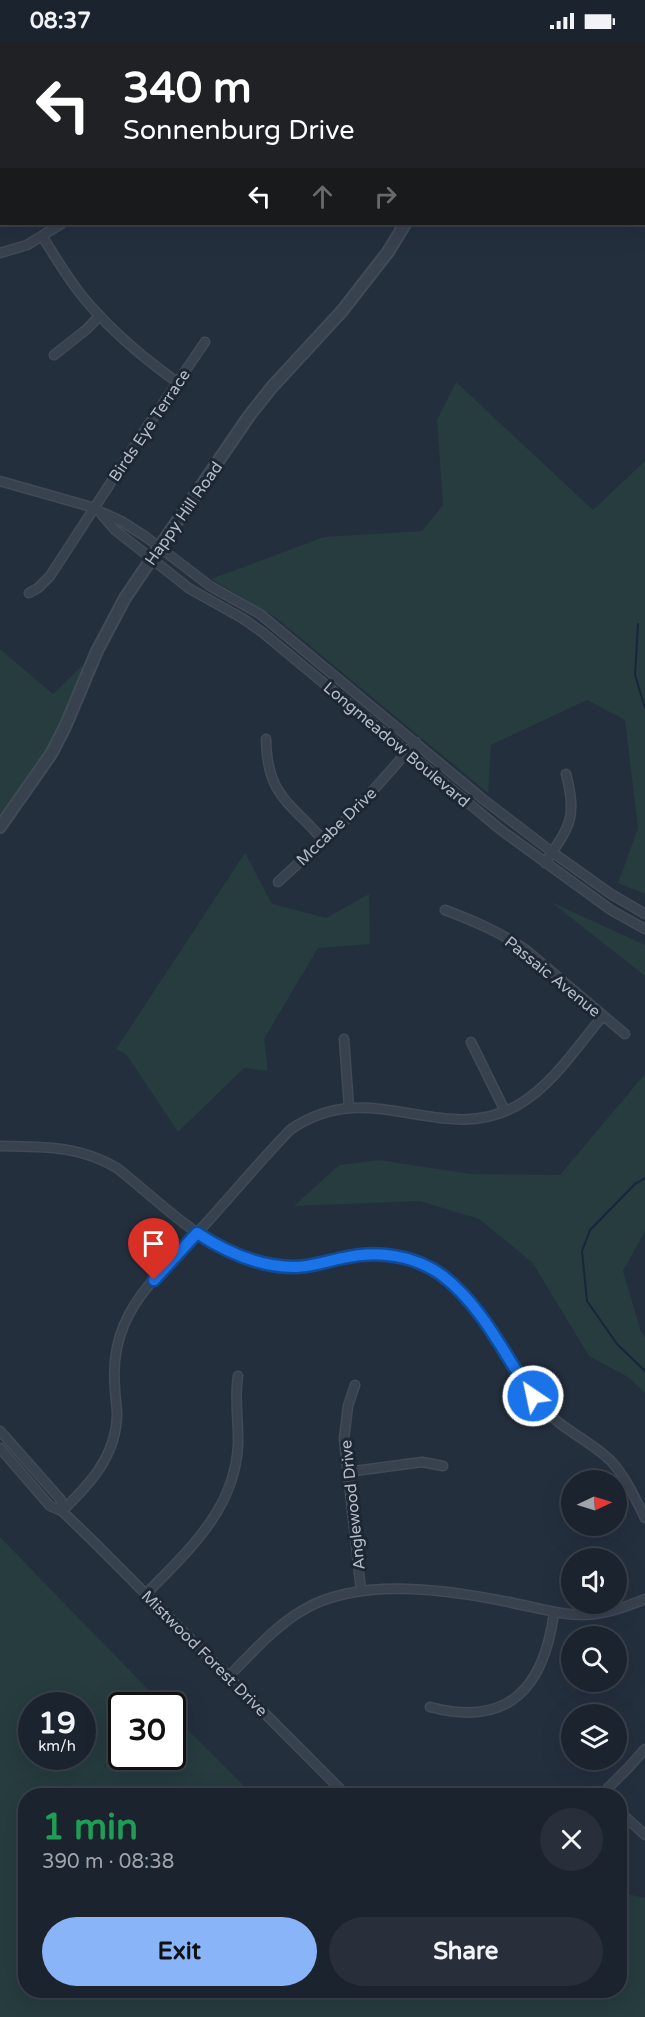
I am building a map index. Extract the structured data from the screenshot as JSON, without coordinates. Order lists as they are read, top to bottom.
{
  "streets": {
    "street": [
      "Birds Eye Terrace",
      "Happy Hill Road",
      "Longmeadow Boulevard",
      "Mccabe Drive",
      "Passaic Avenue",
      "Anglewood Drive",
      "Mistwood Forest Drive"
    ]
  },
  "crossings": [
    ["Birds Eye Terrace", "Longmeadow Boulevard"],
    ["Happy Hill Road", "Longmeadow Boulevard"],
    ["Longmeadow Boulevard", "Mccabe Drive"]
  ],
  "north": "right",
  "page": {
    "status": "08:37",
    "turn": ["340 m", "Sonnenburg Drive"],
    "speed": "19 km/h",
    "limit": "30",
    "heading": ["1 min", "390 m · 08:38"],
    "buttons": ["Exit", "Share"]
  }
}
